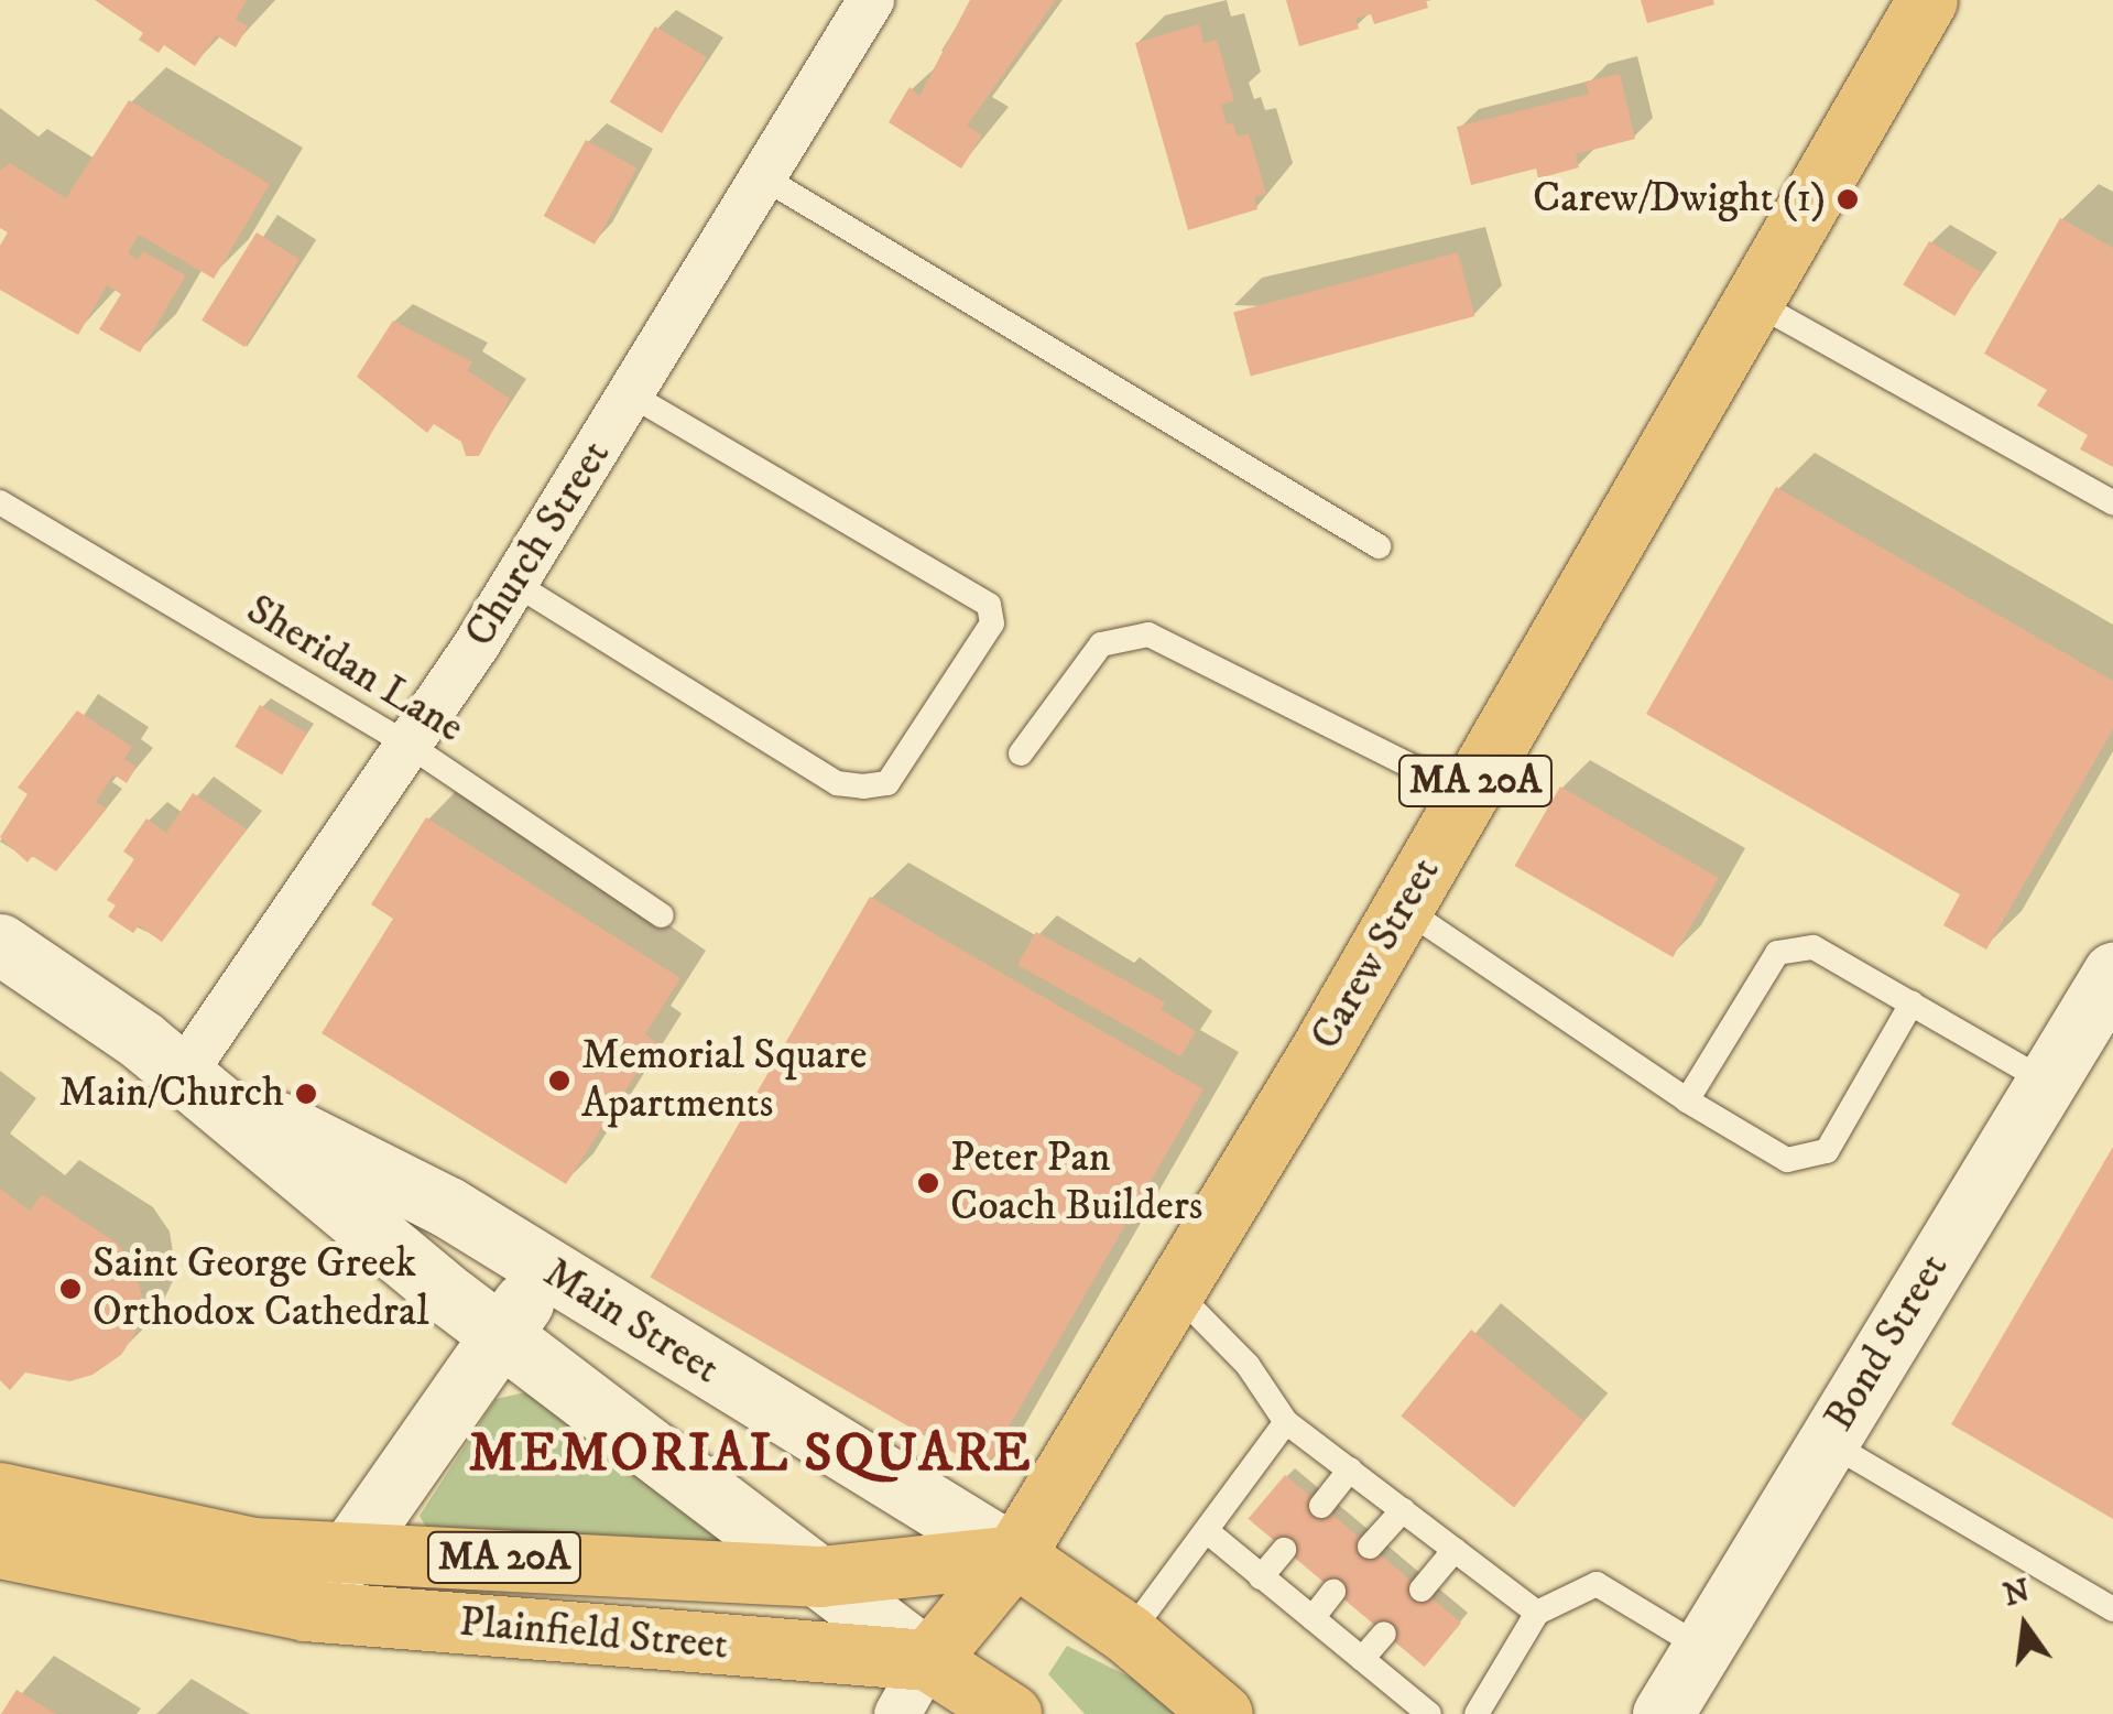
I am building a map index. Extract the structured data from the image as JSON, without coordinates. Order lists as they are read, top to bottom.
{
  "streets": {
    "main road": [
      "MA 20A",
      "Carew Street",
      "Main Street",
      "Bond Street",
      "Plainfield Street"
    ],
    "street": ["Church Street"],
    "lane": ["Sheridan Lane"]
  },
  "crossings": [
    ["Church Street", "Sheridan Lane"],
    ["Church Street", "Main Street"],
    ["Carew Street", "Main Street"],
    ["Carew Street", "Plainfield Street"],
    ["Main Street", "Plainfield Street"]
  ],
  "districts": ["MEMORIAL SQUARE"],
  "places": [
    "Carew/Dwight (1)",
    "Memorial Square Apartments",
    "Main/Church",
    "Peter Pan Coach Builders",
    "Saint George Greek Orthodox Cathedral"
  ],
  "north": "top"
}
